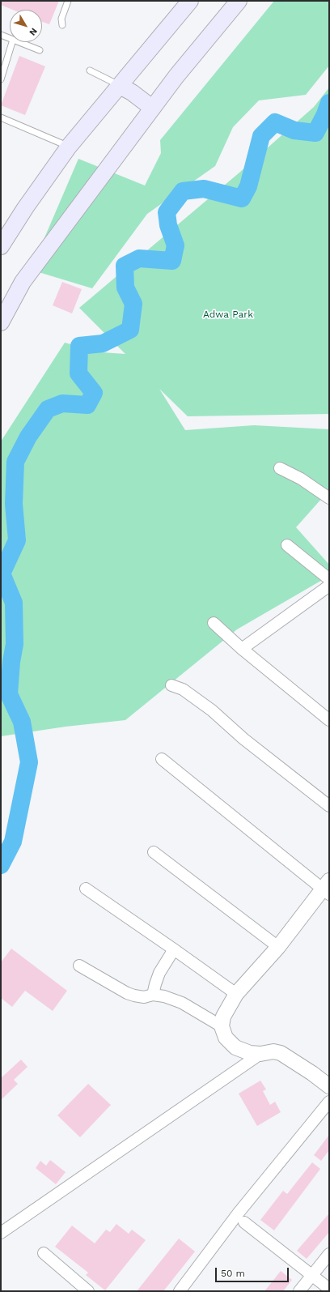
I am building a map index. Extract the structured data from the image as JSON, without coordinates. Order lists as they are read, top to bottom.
{
  "parks": ["Adwa Park"],
  "scale_bar": "50 m",
  "north": "bottom right"
}
